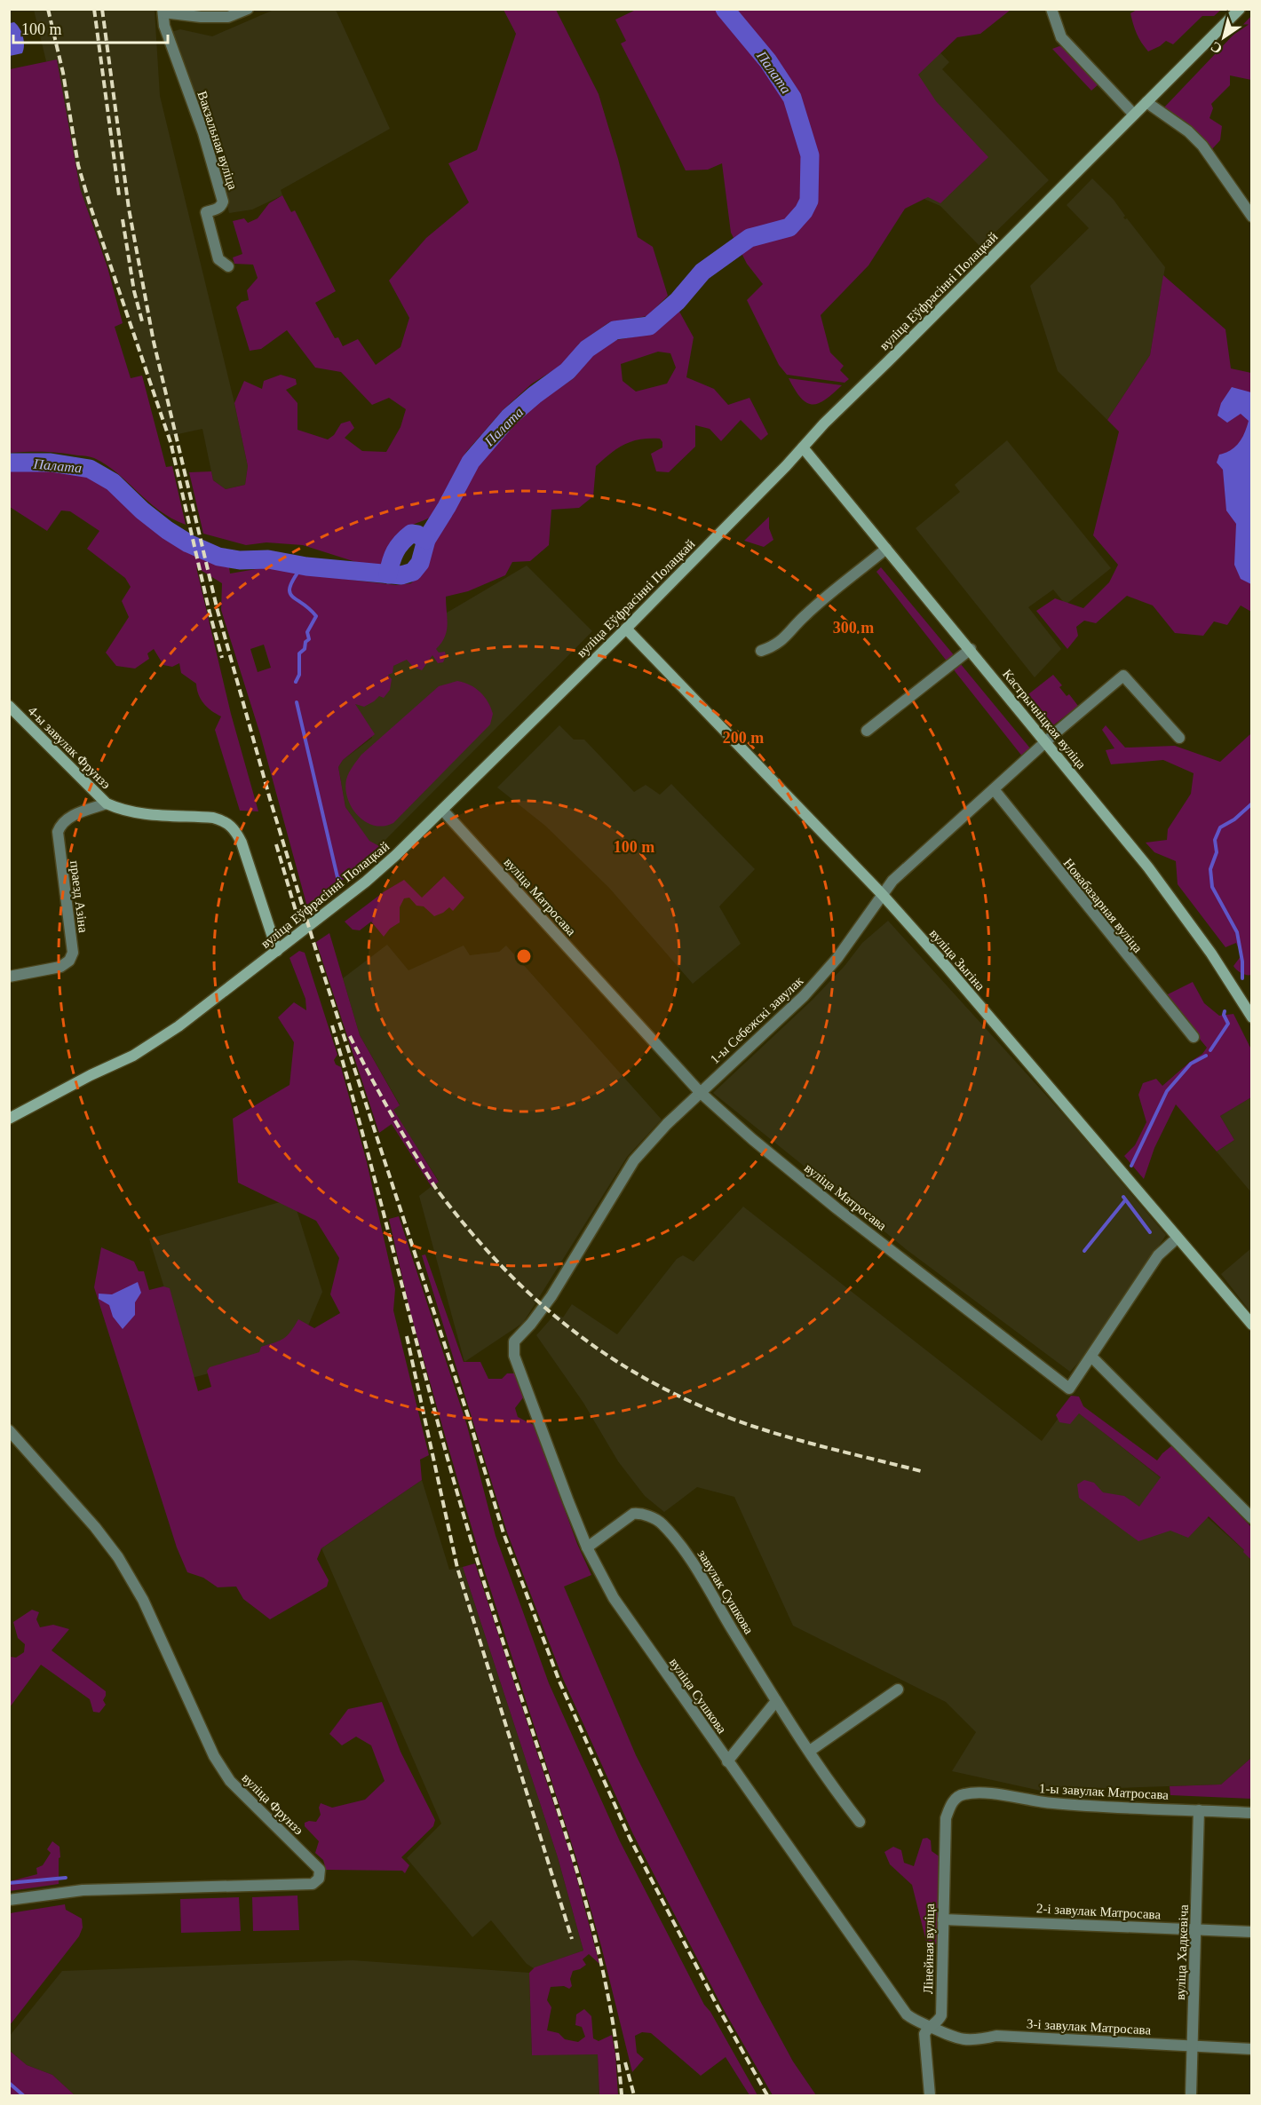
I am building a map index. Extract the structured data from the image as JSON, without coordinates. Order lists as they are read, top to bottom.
{
  "streets": {
    "main road": [
      "вуліца Еўфрасінні Полацкай",
      "Кастрычніцкая вуліца",
      "4-ы завулак Фрунзэ",
      "вуліца Зыгіна"
    ],
    "street": [
      "Вакзальная вуліца",
      "праезд Азіна",
      "вуліца Матросава",
      "Новабазарная вуліца",
      "1-ы Себежскі завулак",
      "завулак Сушкова",
      "вуліца Сушкова",
      "1-ы завулак Матросава",
      "вуліца Фрунзэ",
      "2-і завулак Матросава",
      "Лінейная вуліца",
      "вуліца Хадкевіча",
      "3-і завулак Матросава"
    ]
  },
  "crossings": [
    ["вуліца Еўфрасінні Полацкай", "Кастрычніцкая вуліца"],
    ["вуліца Еўфрасінні Полацкай", "4-ы завулак Фрунзэ"],
    ["вуліца Еўфрасінні Полацкай", "вуліца Матросава"],
    ["вуліца Еўфрасінні Полацкай", "вуліца Зыгіна"],
    ["Кастрычніцкая вуліца", "1-ы Себежскі завулак"],
    ["4-ы завулак Фрунзэ", "праезд Азіна"],
    ["вуліца Матросава", "1-ы Себежскі завулак"],
    ["Новабазарная вуліца", "1-ы Себежскі завулак"],
    ["вуліца Зыгіна", "1-ы Себежскі завулак"],
    ["1-ы Себежскі завулак", "вуліца Сушкова"],
    ["завулак Сушкова", "вуліца Сушкова"],
    ["вуліца Сушкова", "Лінейная вуліца"],
    ["вуліца Сушкова", "3-і завулак Матросава"],
    ["1-ы завулак Матросава", "Лінейная вуліца"],
    ["1-ы завулак Матросава", "вуліца Хадкевіча"],
    ["2-і завулак Матросава", "Лінейная вуліца"],
    ["2-і завулак Матросава", "вуліца Хадкевіча"],
    ["Лінейная вуліца", "3-і завулак Матросава"],
    ["вуліца Хадкевіча", "3-і завулак Матросава"]
  ],
  "water": ["Палата"],
  "scale_bar": "100 m",
  "north": "bottom left",
  "rings": ["300 m", "200 m", "100 m"]
}
